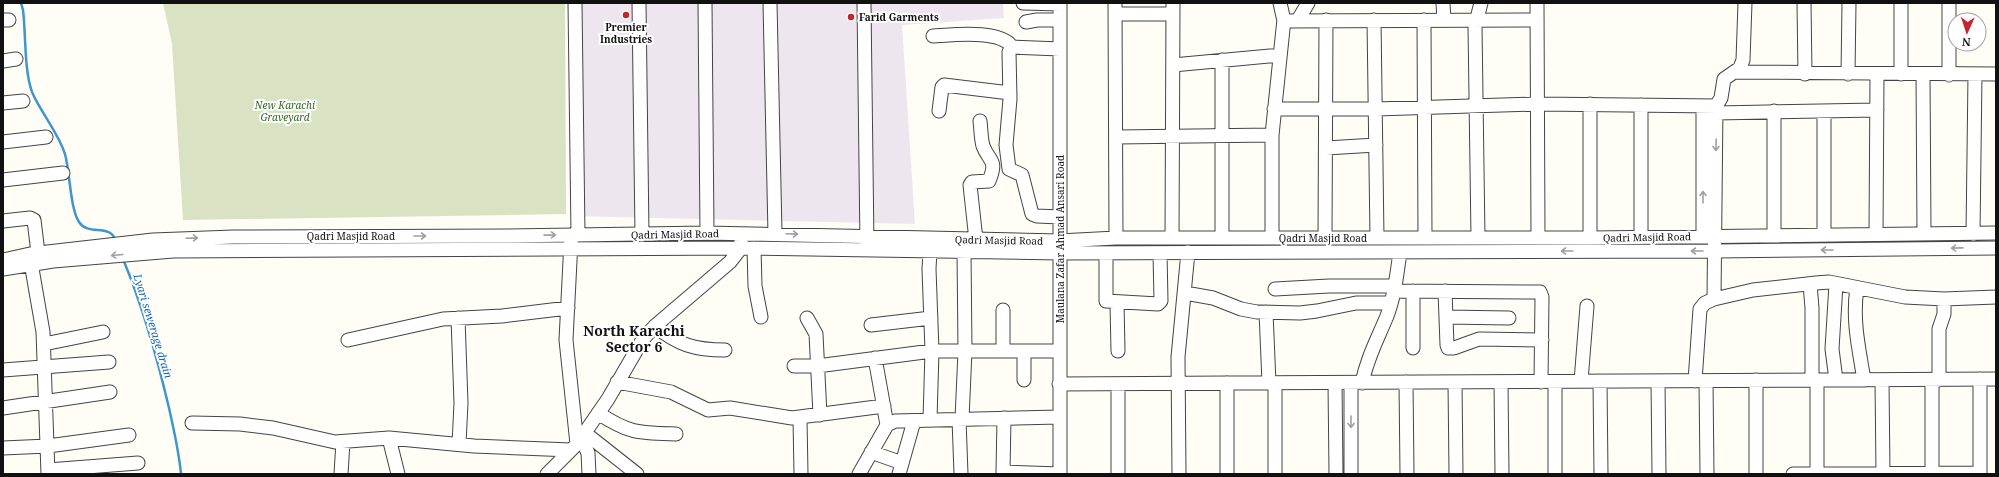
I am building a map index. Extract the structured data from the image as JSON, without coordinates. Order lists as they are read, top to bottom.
{
  "streets": {
    "street": ["Qadri Masjid Road", "Maulana Zafar Ahmad Ansari Road"]
  },
  "crossings": [
    ["Qadri Masjid Road", "Maulana Zafar Ahmad Ansari Road"]
  ],
  "districts": ["North Karachi Sector 6"],
  "water": ["Lyari sewerage drain"],
  "parks": ["New Karachi Graveyard"],
  "places": ["Premier Industries", "Farid Garments"],
  "north": "bottom"
}
